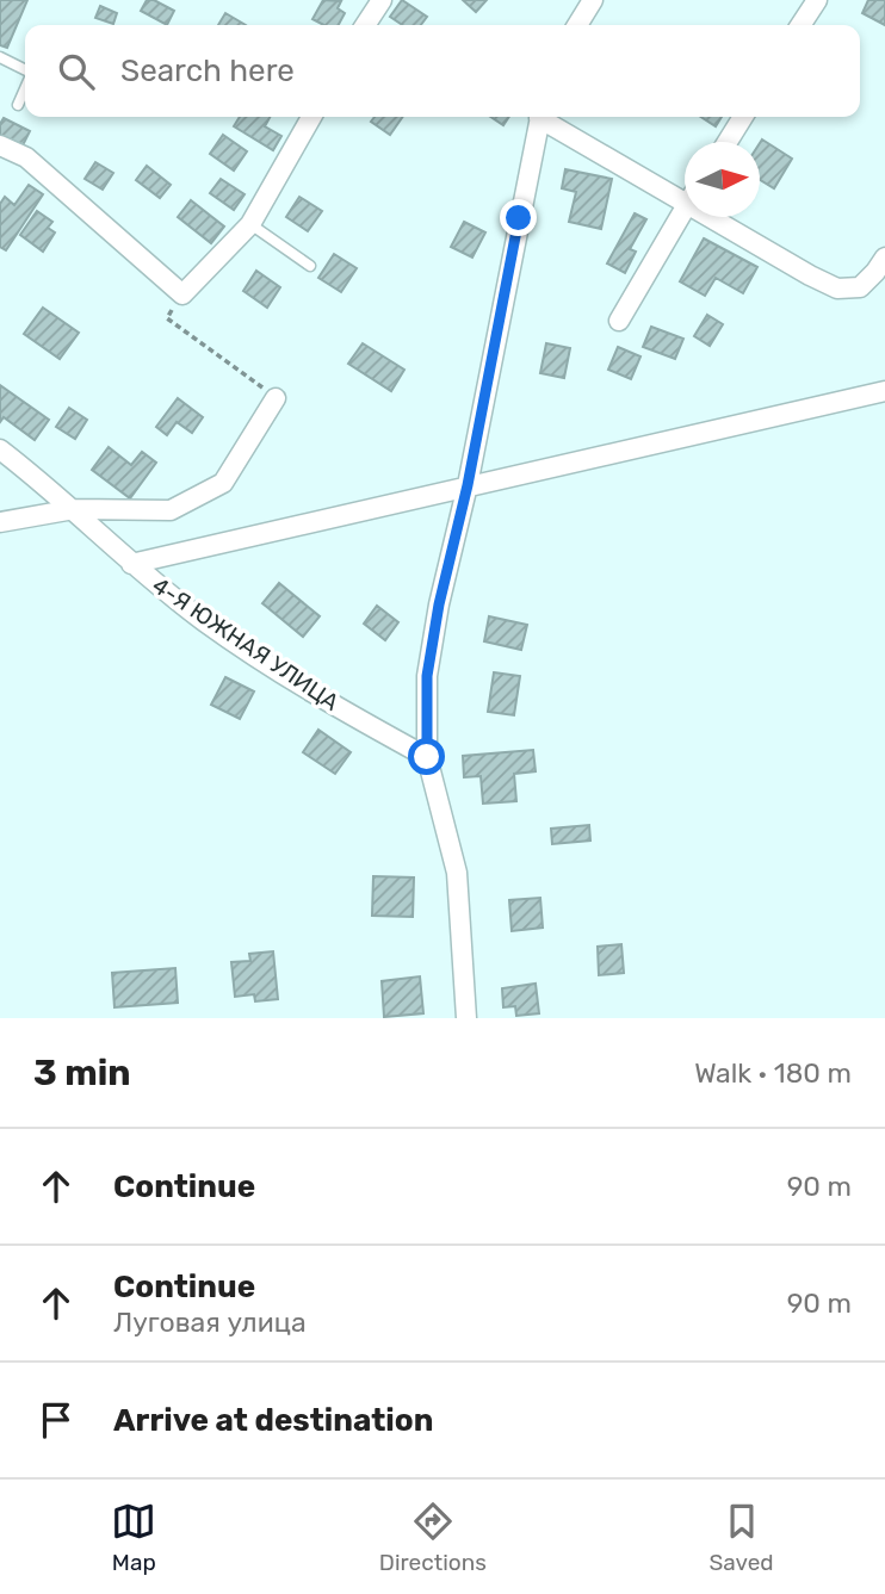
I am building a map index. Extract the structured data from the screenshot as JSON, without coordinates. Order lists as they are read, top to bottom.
{
  "streets": {
    "street": ["4-Я ЮЖНАЯ УЛИЦА"]
  },
  "north": "right",
  "page": {
    "search": "Search here",
    "heading": ["3 min", "Walk · 180 m"],
    "list": [
      ["Continue", "90 m"],
      ["Continue", "Луговая улица", "90 m"],
      "Arrive at destination"
    ],
    "nav": ["Map", "Directions", "Saved"]
  }
}
